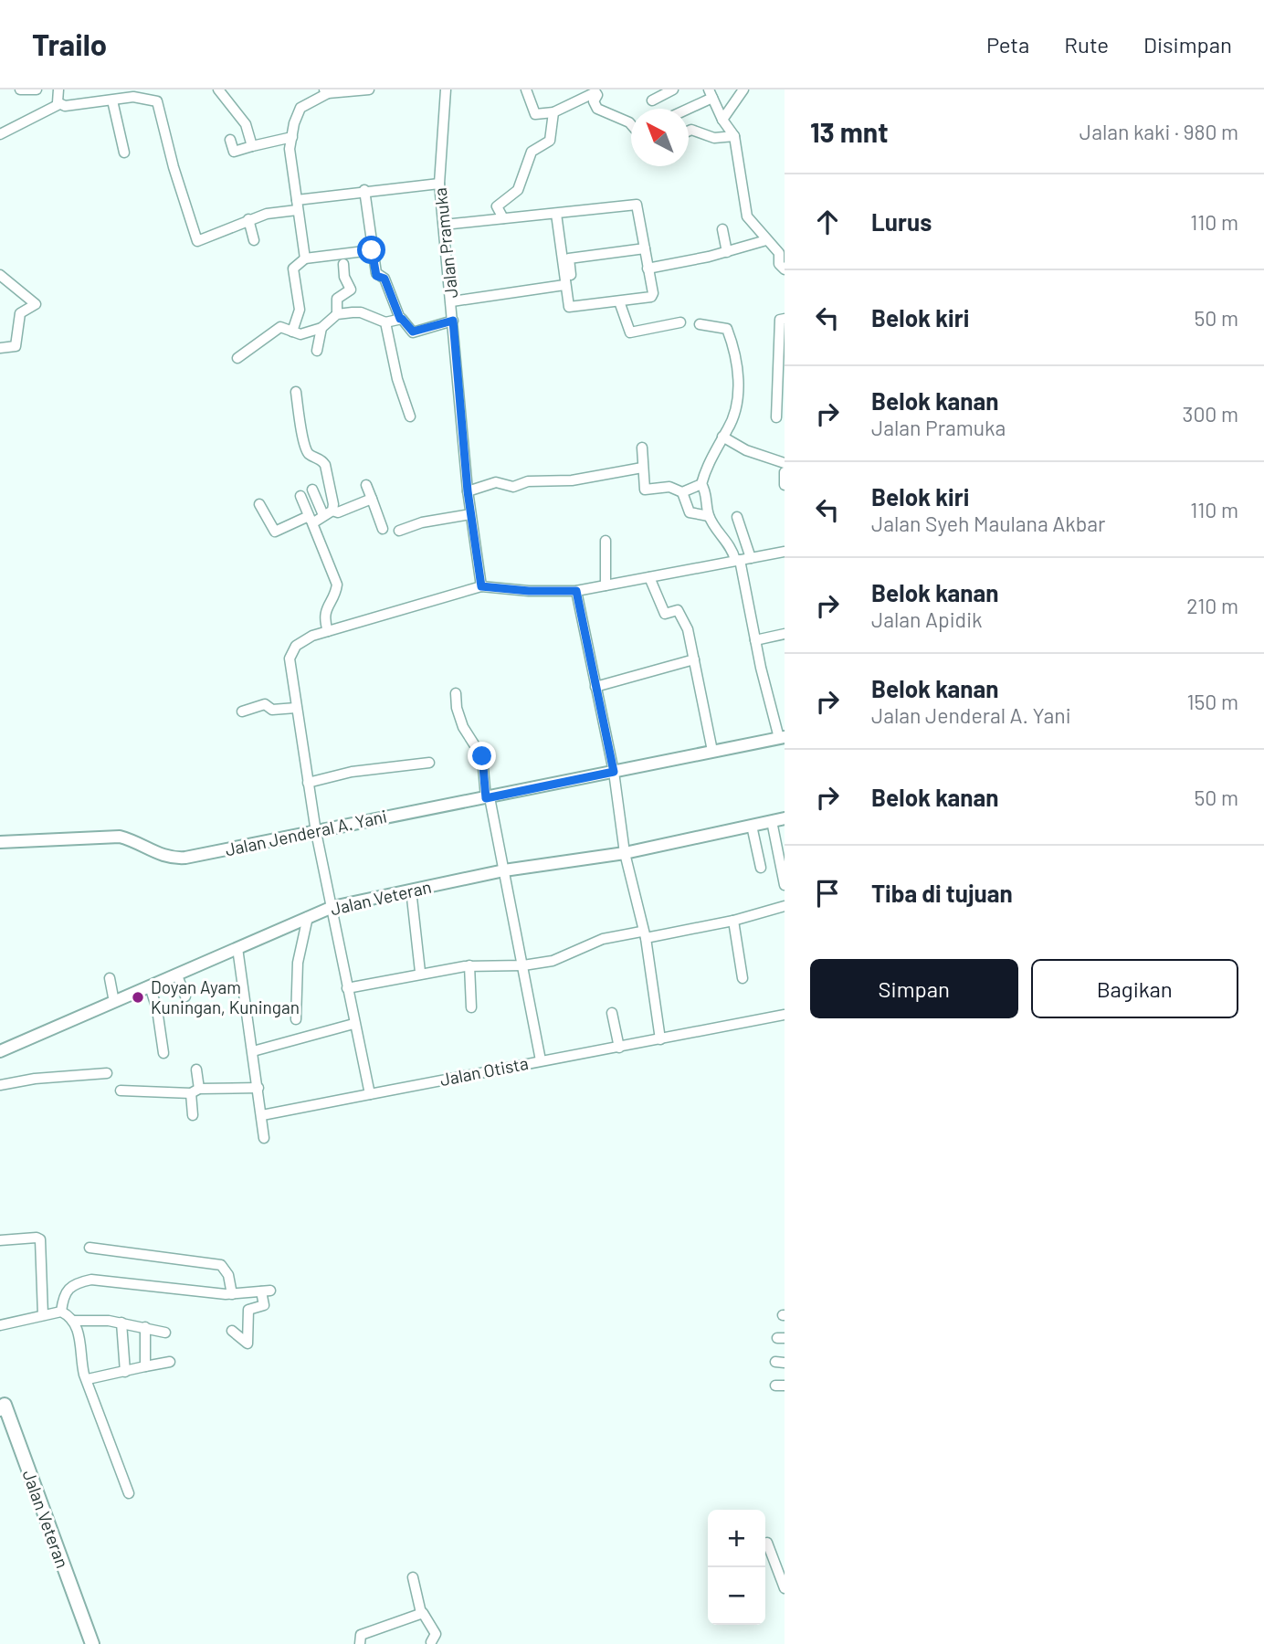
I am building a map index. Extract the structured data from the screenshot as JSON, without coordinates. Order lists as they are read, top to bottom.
{
  "streets": {
    "highway": ["Jalan Veteran"],
    "main road": ["Jalan Jenderal A. Yani"],
    "street": ["Jalan Pramuka", "Jalan Otista"]
  },
  "places": ["Doyan Ayam Kuningan, Kuningan"],
  "north": "top left",
  "page": {
    "header": "Trailo",
    "nav": ["Peta", "Rute", "Disimpan"],
    "heading": ["13 mnt", "Jalan kaki · 980 m"],
    "list": [
      ["Lurus", "110 m"],
      ["Belok kiri", "50 m"],
      ["Belok kanan", "Jalan Pramuka", "300 m"],
      ["Belok kiri", "Jalan Syeh Maulana Akbar", "110 m"],
      ["Belok kanan", "Jalan Apidik", "210 m"],
      ["Belok kanan", "Jalan Jenderal A. Yani", "150 m"],
      ["Belok kanan", "50 m"],
      "Tiba di tujuan"
    ],
    "buttons": ["Simpan", "Bagikan"],
    "map_buttons": ["+", "−"]
  }
}
